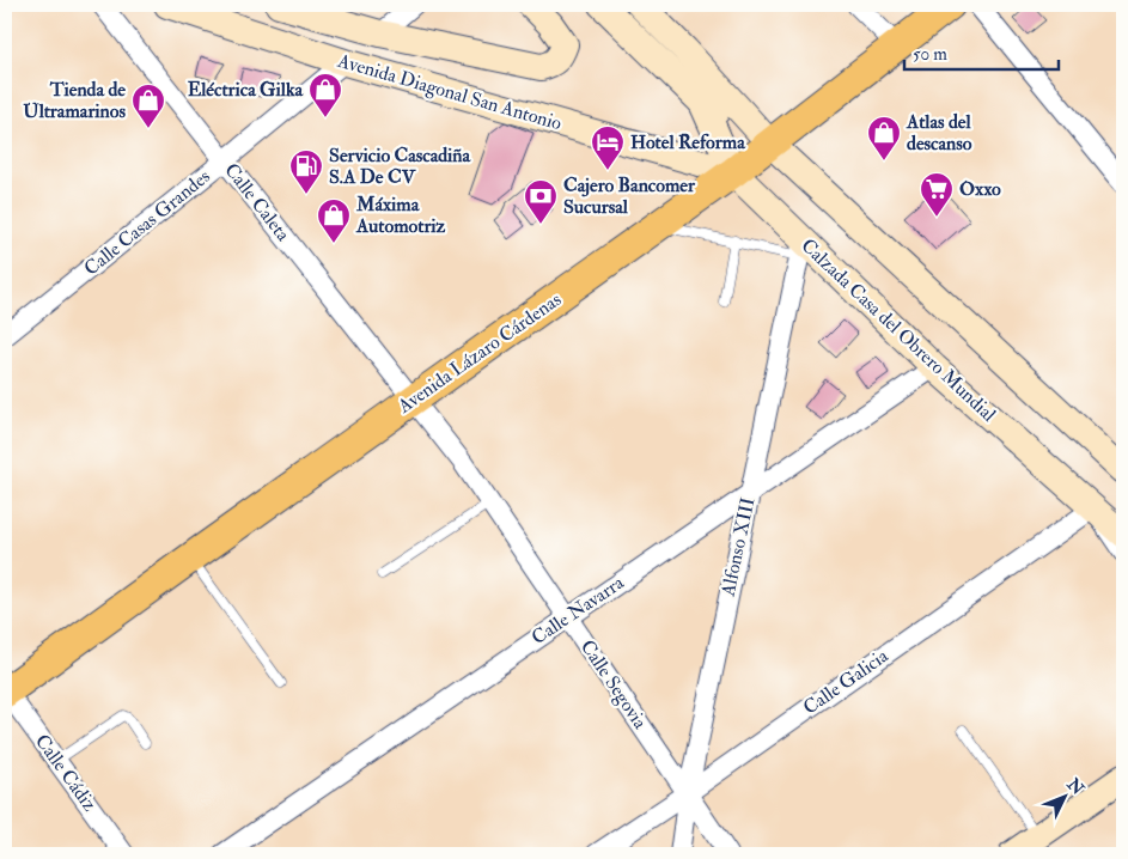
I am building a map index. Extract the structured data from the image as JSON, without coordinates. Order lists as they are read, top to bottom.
{
  "streets": {
    "main road": ["Avenida Diagonal San Antonio", "Calzada Casa del Obrero Mundial", "Avenida Lázaro Cárdenas"],
    "street": [
      "Calle Caleta",
      "Calle Casas Grandes",
      "Alfonso XIII",
      "Calle Navarra",
      "Calle Galicia",
      "Calle Segovia",
      "Calle Cádiz"
    ]
  },
  "crossings": [
    ["Avenida Diagonal San Antonio", "Calle Casas Grandes"],
    ["Avenida Diagonal San Antonio", "Calzada Casa del Obrero Mundial"],
    ["Avenida Diagonal San Antonio", "Avenida Lázaro Cárdenas"],
    ["Calle Caleta", "Calle Casas Grandes"],
    ["Calle Caleta", "Avenida Lázaro Cárdenas"],
    ["Calle Caleta", "Calle Segovia"],
    ["Calzada Casa del Obrero Mundial", "Avenida Lázaro Cárdenas"],
    ["Calzada Casa del Obrero Mundial", "Alfonso XIII"],
    ["Calzada Casa del Obrero Mundial", "Calle Navarra"],
    ["Calzada Casa del Obrero Mundial", "Calle Galicia"],
    ["Avenida Lázaro Cárdenas", "Calle Segovia"],
    ["Avenida Lázaro Cárdenas", "Calle Cádiz"],
    ["Alfonso XIII", "Calle Navarra"],
    ["Alfonso XIII", "Calle Galicia"],
    ["Alfonso XIII", "Calle Segovia"],
    ["Calle Navarra", "Calle Segovia"],
    ["Calle Galicia", "Calle Segovia"]
  ],
  "places": {
    "shop": [
      "Eléctrica Gilka",
      "Tienda de Ultramarinos",
      "Atlas del descanso",
      "Máxima Automotriz"
    ],
    "hotel": ["Hotel Reforma"],
    "fuel station": ["Servicio Cascadiña S.A De CV"],
    "supermarket": ["Oxxo"],
    "bank": ["Cajero Bancomer Sucursal"]
  },
  "scale_bar": "50 m",
  "north": "top right"
}
